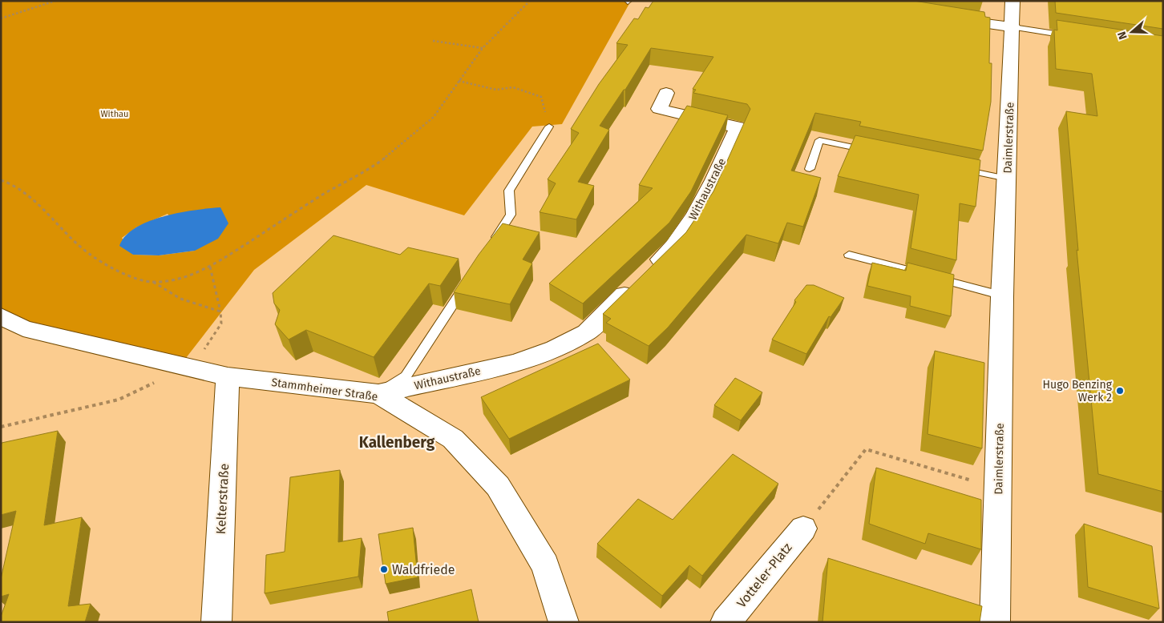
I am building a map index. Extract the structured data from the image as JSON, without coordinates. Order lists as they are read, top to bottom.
{
  "streets": {
    "street": [
      "Daimlerstraße",
      "Withaustraße",
      "Stammheimer Straße",
      "Kelterstraße",
      "Votteler-Platz"
    ]
  },
  "crossings": [
    ["Withaustraße", "Stammheimer Straße"],
    ["Stammheimer Straße", "Kelterstraße"]
  ],
  "districts": ["Kallenberg"],
  "parks": ["Withau"],
  "places": ["Hugo Benzing Werk 2", "Waldfriede"],
  "north": "left"
}
